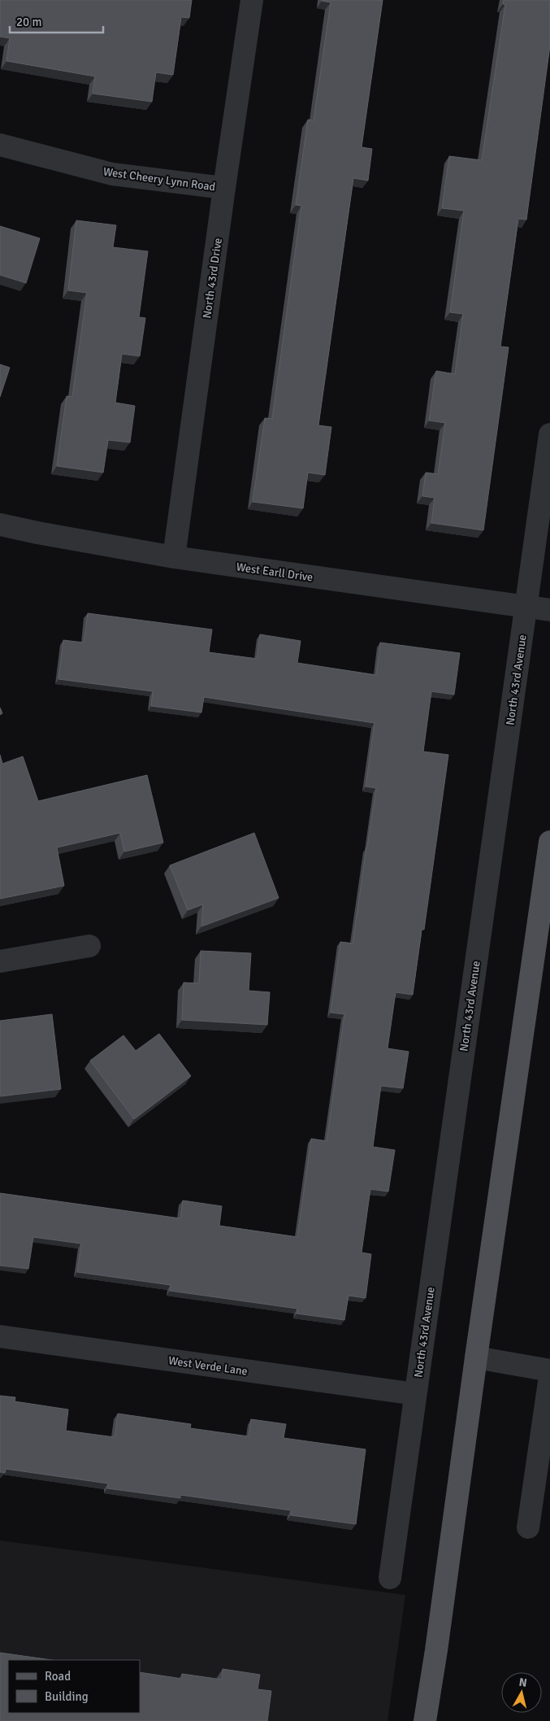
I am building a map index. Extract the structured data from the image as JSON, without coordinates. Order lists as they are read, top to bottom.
{
  "streets": {
    "street": [
      "West Cheery Lynn Road",
      "North 43rd Drive",
      "West Earll Drive",
      "North 43rd Avenue",
      "West Verde Lane"
    ]
  },
  "crossings": [
    ["West Cheery Lynn Road", "North 43rd Drive"],
    ["North 43rd Drive", "West Earll Drive"],
    ["West Earll Drive", "North 43rd Avenue"],
    ["North 43rd Avenue", "West Verde Lane"]
  ],
  "legend": ["Road", "Building"],
  "scale_bar": "20 m",
  "north": "top"
}
